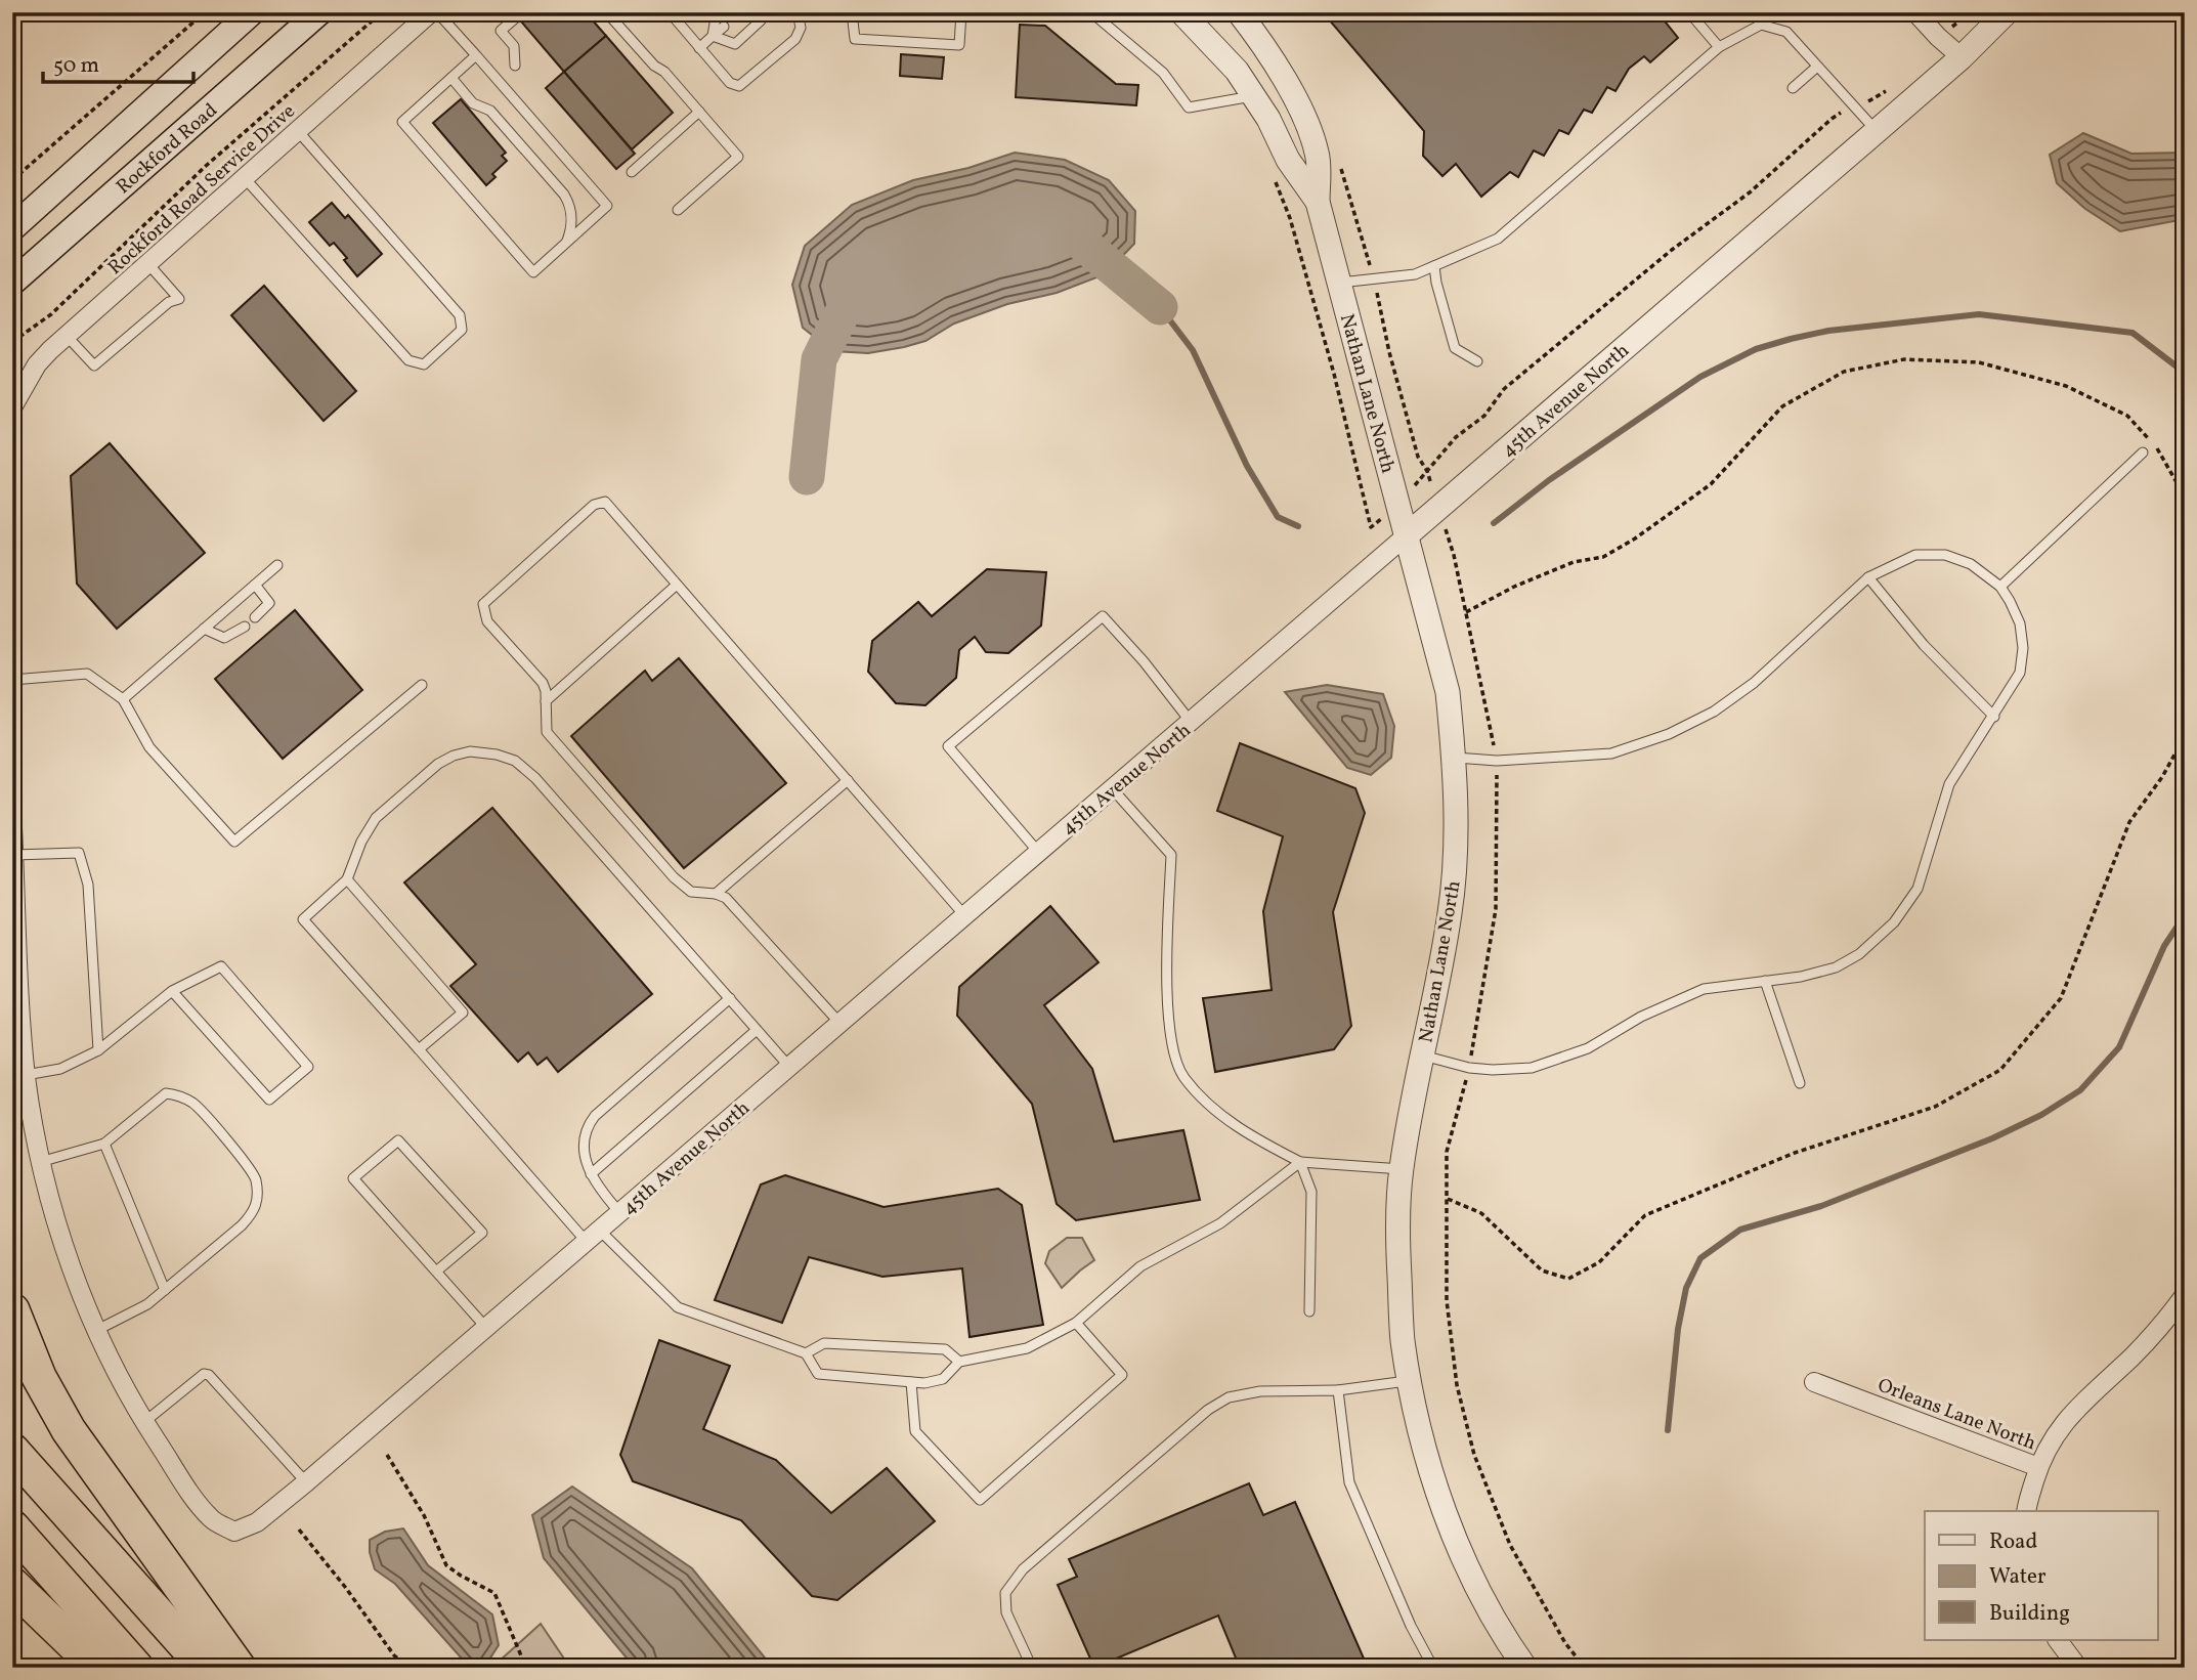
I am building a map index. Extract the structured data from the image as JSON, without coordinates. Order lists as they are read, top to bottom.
{
  "streets": {
    "main road": ["Rockford Road"],
    "street": [
      "Rockford Road Service Drive",
      "Nathan Lane North",
      "45th Avenue North",
      "Orleans Lane North"
    ]
  },
  "crossings": [
    ["Nathan Lane North", "45th Avenue North"]
  ],
  "legend": ["Road", "Water", "Building"],
  "scale_bar": "50 m"
}
